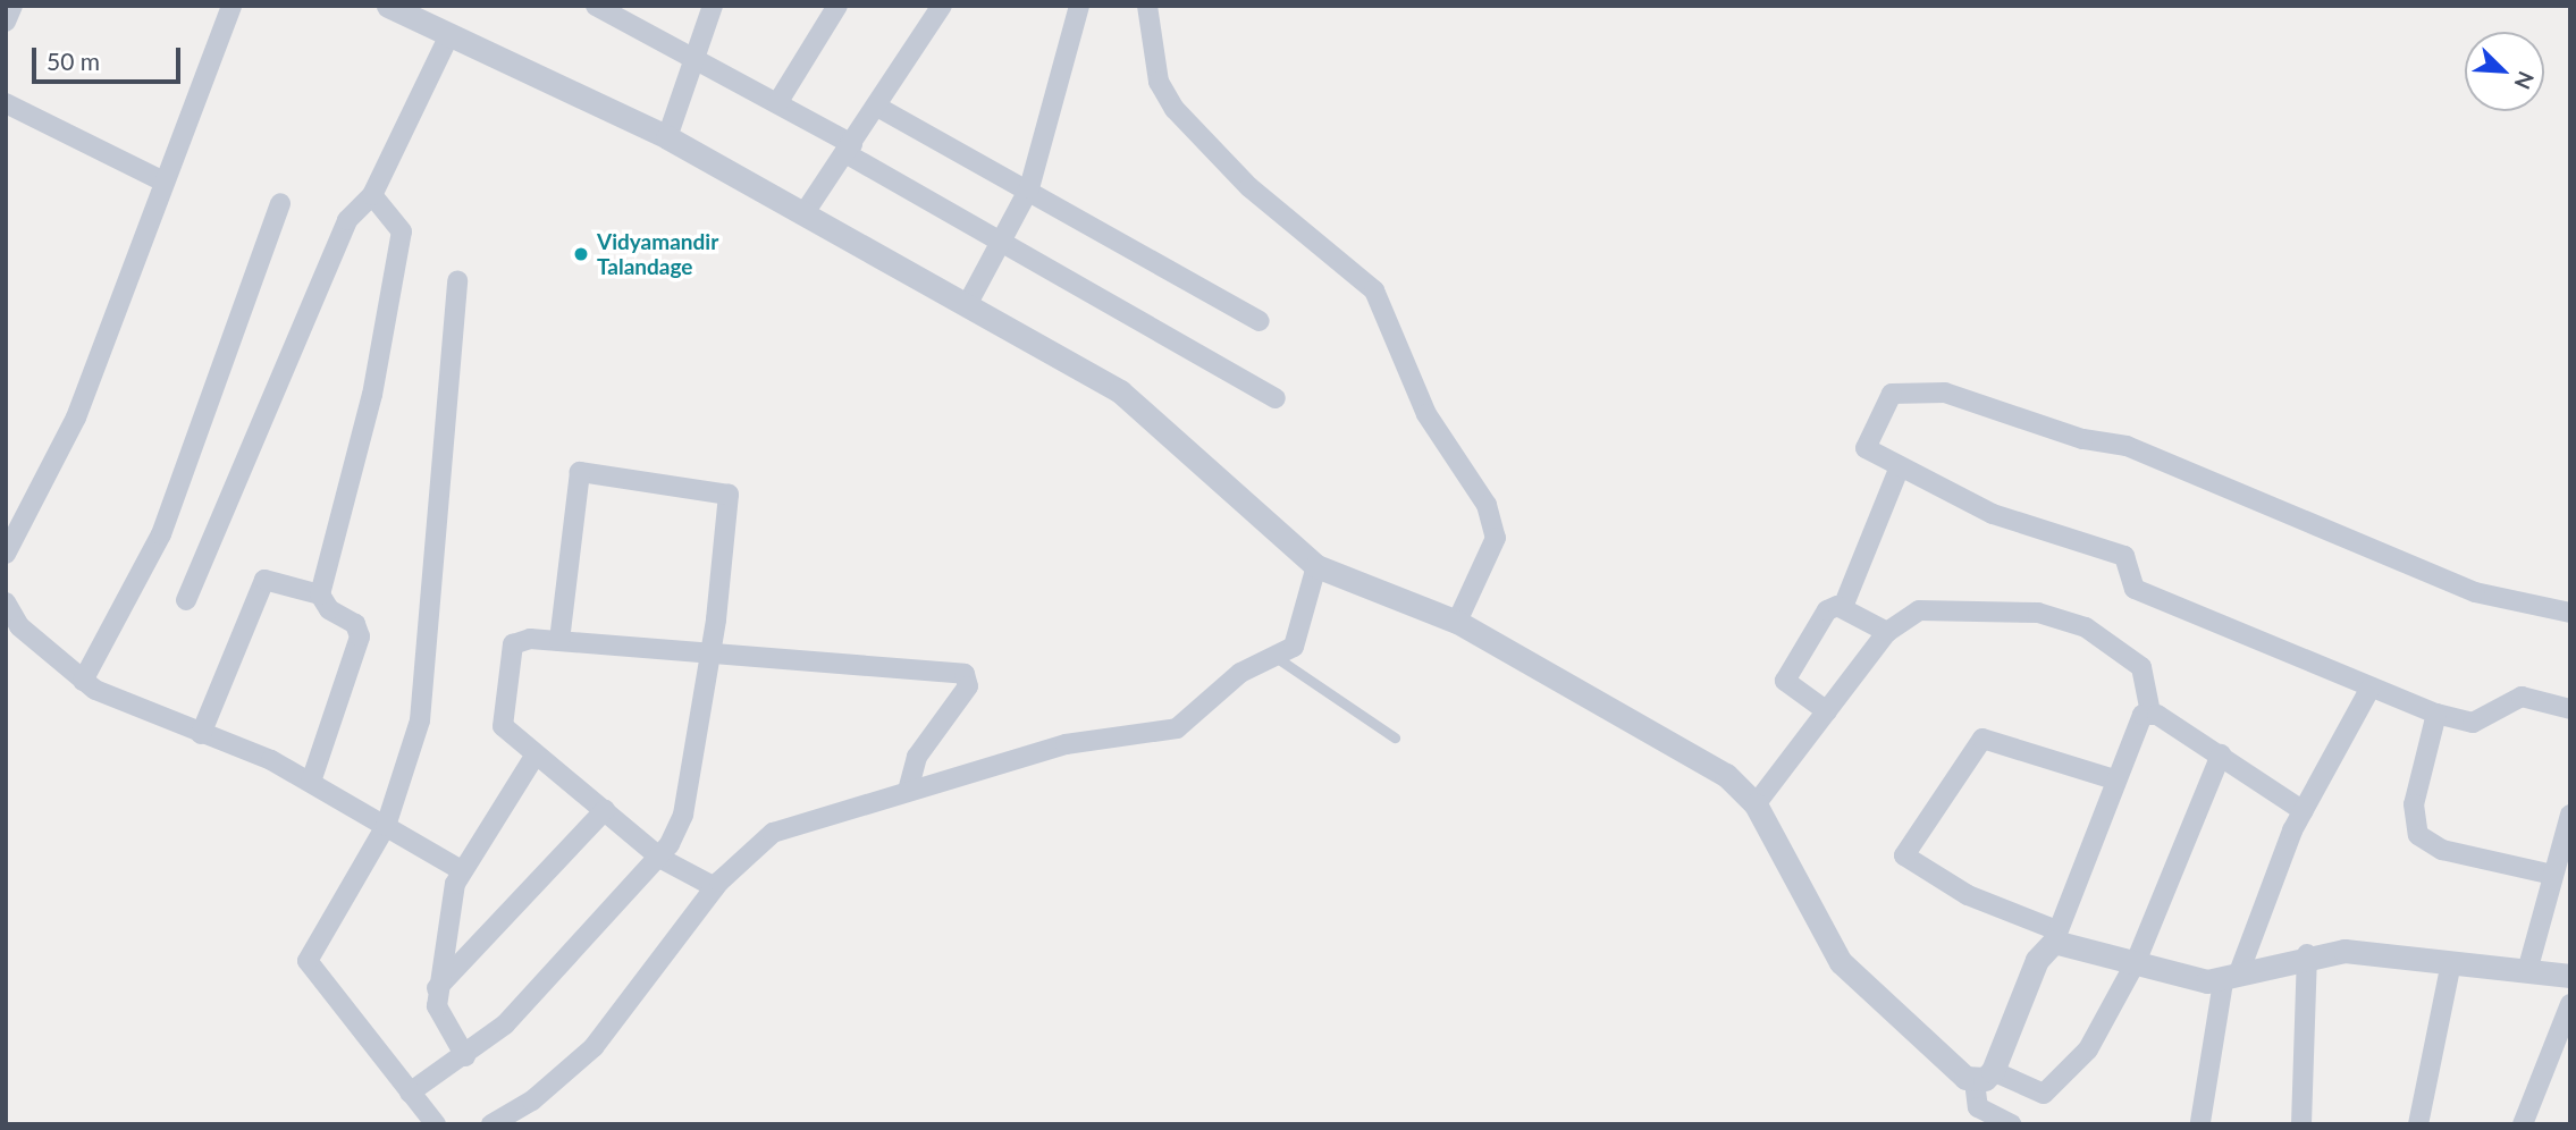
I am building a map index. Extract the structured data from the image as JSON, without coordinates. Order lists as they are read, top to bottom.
{
  "places": ["Vidyamandir Talandage"],
  "scale_bar": "50 m",
  "north": "bottom right"
}
